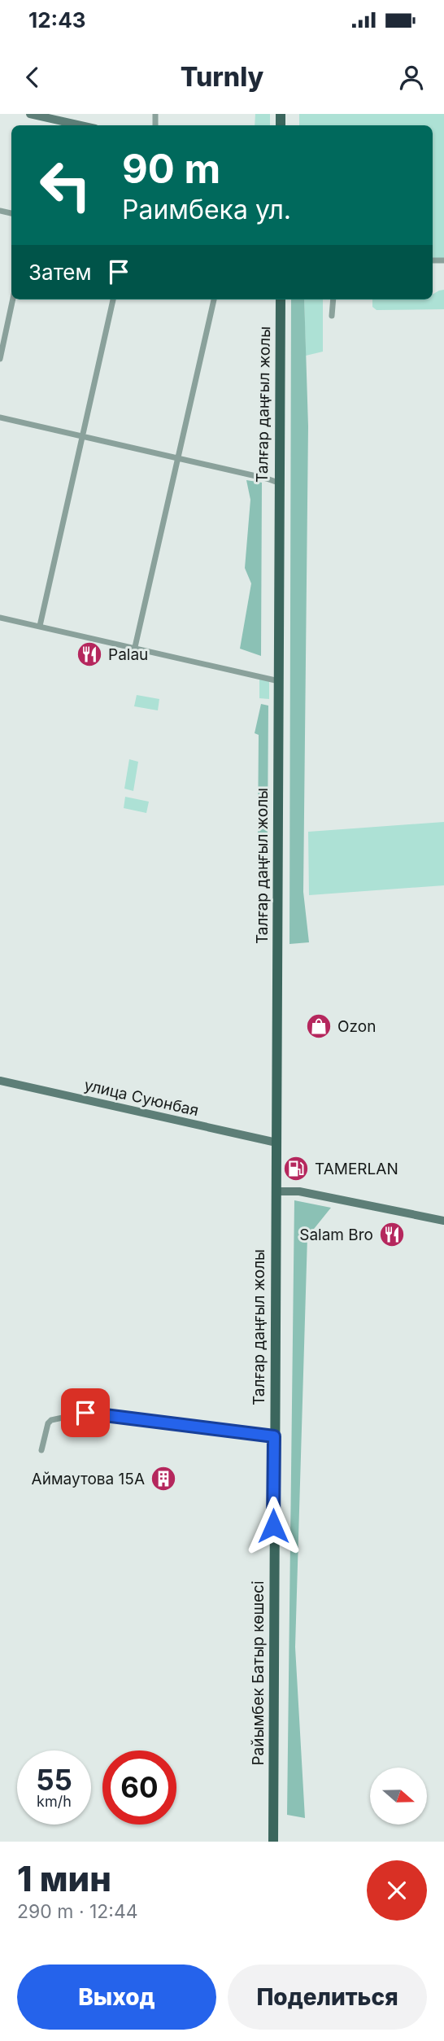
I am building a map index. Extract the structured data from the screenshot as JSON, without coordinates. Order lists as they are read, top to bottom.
{
  "streets": {
    "main road": ["Талғар даңғыл жолы", "Райымбек Батыр көшесі"],
    "street": ["улица Суюнбая"]
  },
  "crossings": [
    ["Талғар даңғыл жолы", "улица Суюнбая"],
    ["Талғар даңғыл жолы", "Райымбек Батыр көшесі"]
  ],
  "places": {
    "restaurant": ["Palau", "Salam Bro"],
    "shop": ["Ozon"],
    "fuel station": ["TAMERLAN"],
    "building": ["Аймаутова 15А"]
  },
  "north": "right",
  "page": {
    "status": "12:43",
    "header": "Turnly",
    "turn": ["90 m", "Раимбека ул."],
    "then": "Затем",
    "speed": "55 km/h",
    "limit": "60",
    "heading": ["1 мин", "290 m · 12:44"],
    "buttons": ["Выход", "Поделиться"]
  }
}
